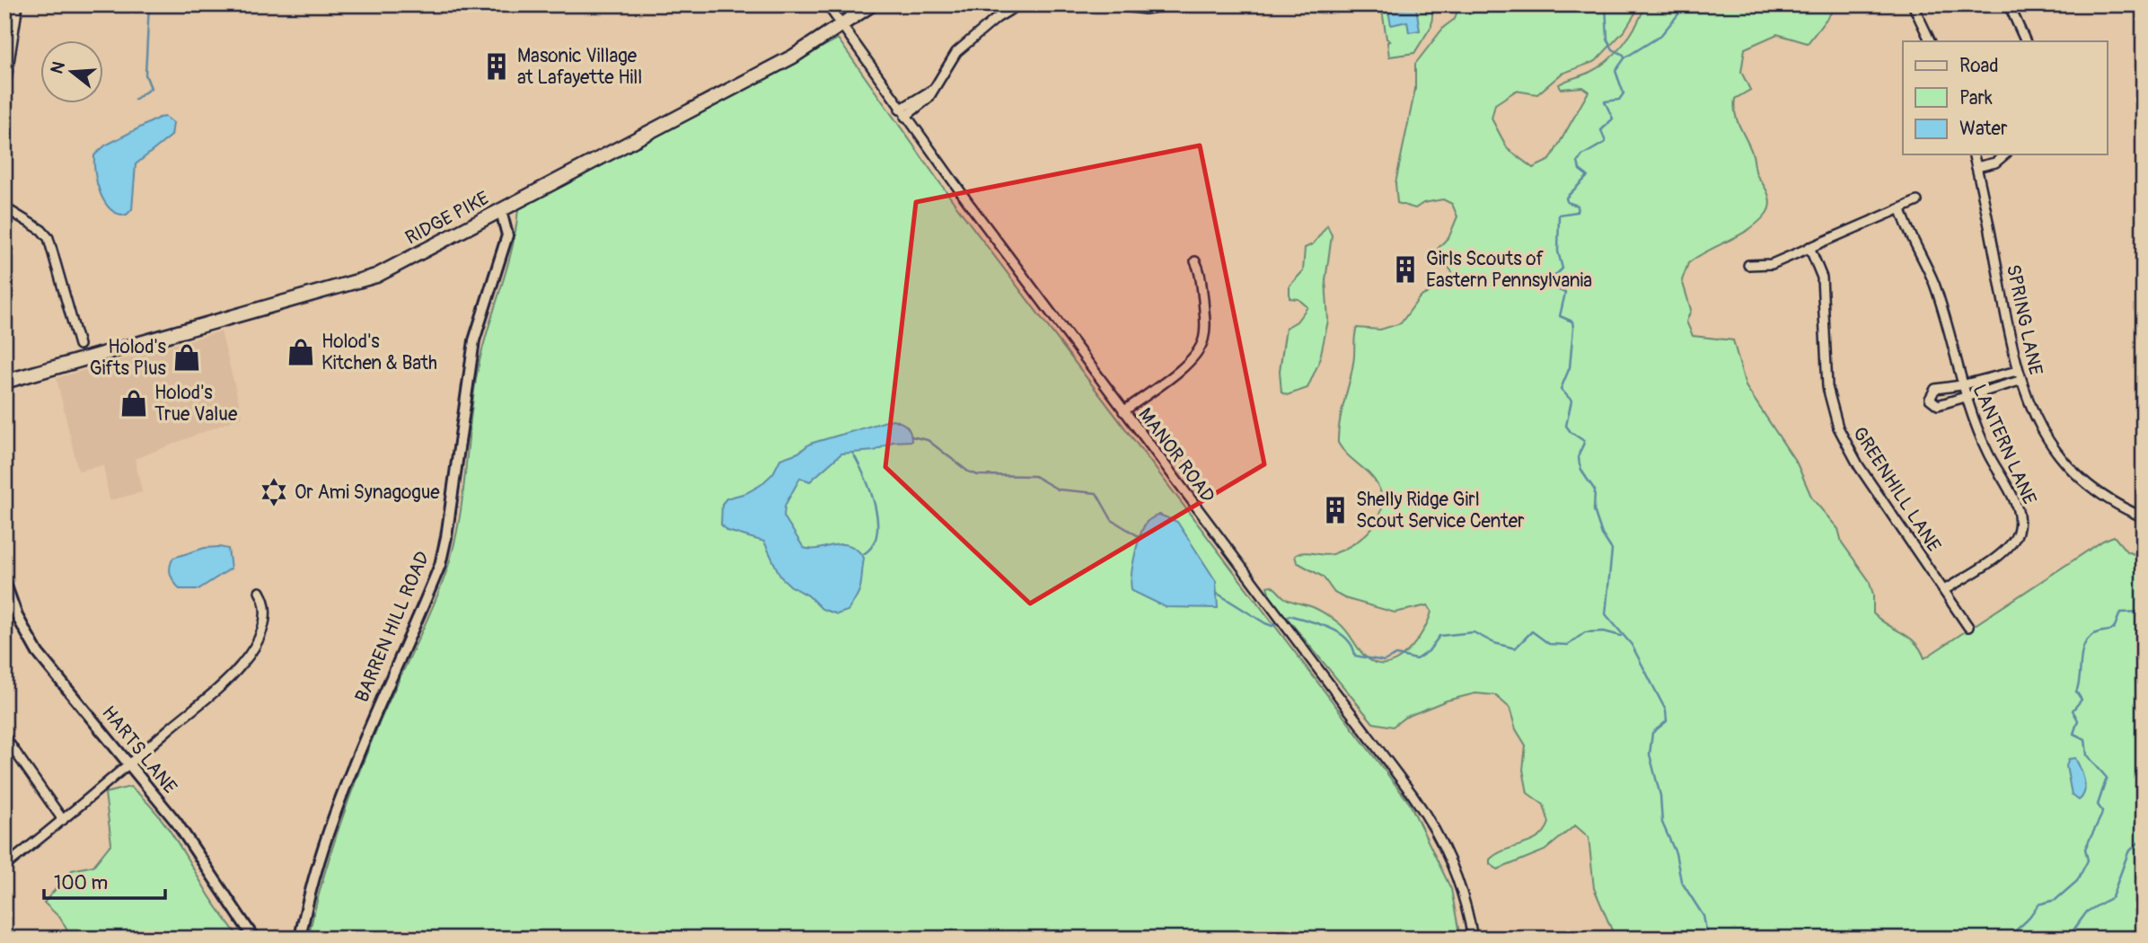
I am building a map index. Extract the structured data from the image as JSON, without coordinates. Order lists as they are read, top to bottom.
{
  "streets": {
    "main road": ["RIDGE PIKE"],
    "street": [
      "SPRING LANE",
      "LANTERN LANE",
      "MANOR ROAD",
      "GREENHILL LANE",
      "BARREN HILL ROAD",
      "HARTS LANE"
    ]
  },
  "crossings": [
    ["RIDGE PIKE", "MANOR ROAD"],
    ["RIDGE PIKE", "BARREN HILL ROAD"],
    ["LANTERN LANE", "GREENHILL LANE"]
  ],
  "places": {
    "building": ["Masonic Village at Lafayette Hill", "Girls Scouts of Eastern Pennsylvania", "Shelly Ridge Girl Scout Service Center"],
    "shop": ["Holod's Kitchen & Bath", "Holod's Gifts Plus", "Holod's True Value"],
    "synagogue": ["Or Ami Synagogue"]
  },
  "legend": ["Road", "Park", "Water"],
  "scale_bar": "100 m",
  "north": "left"
}
